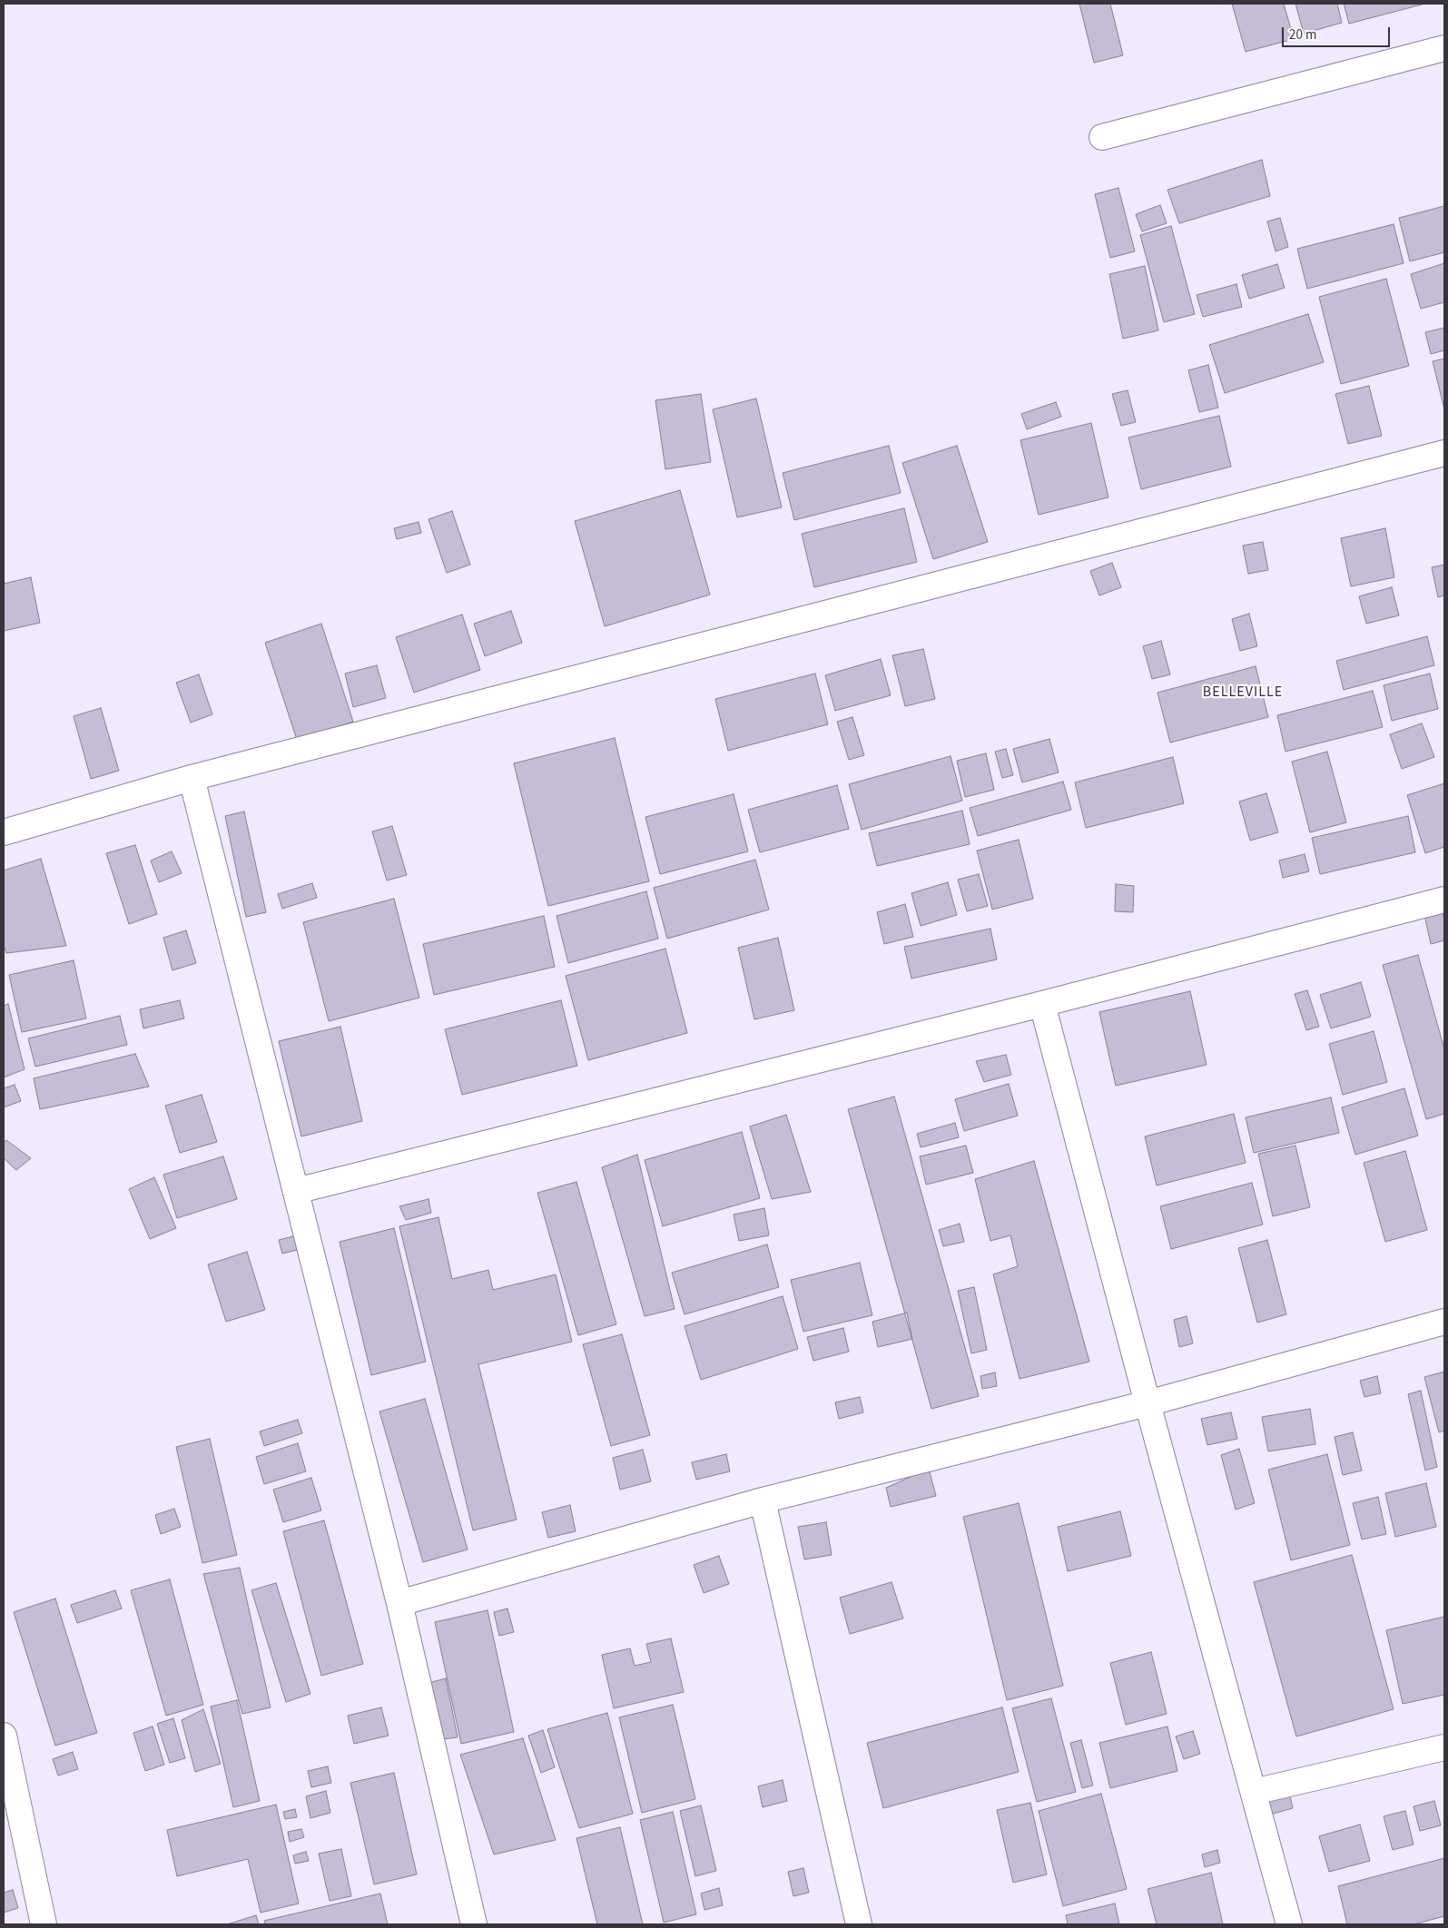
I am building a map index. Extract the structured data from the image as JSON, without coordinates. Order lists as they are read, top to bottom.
{
  "districts": ["BELLEVILLE"],
  "scale_bar": "20 m"
}
